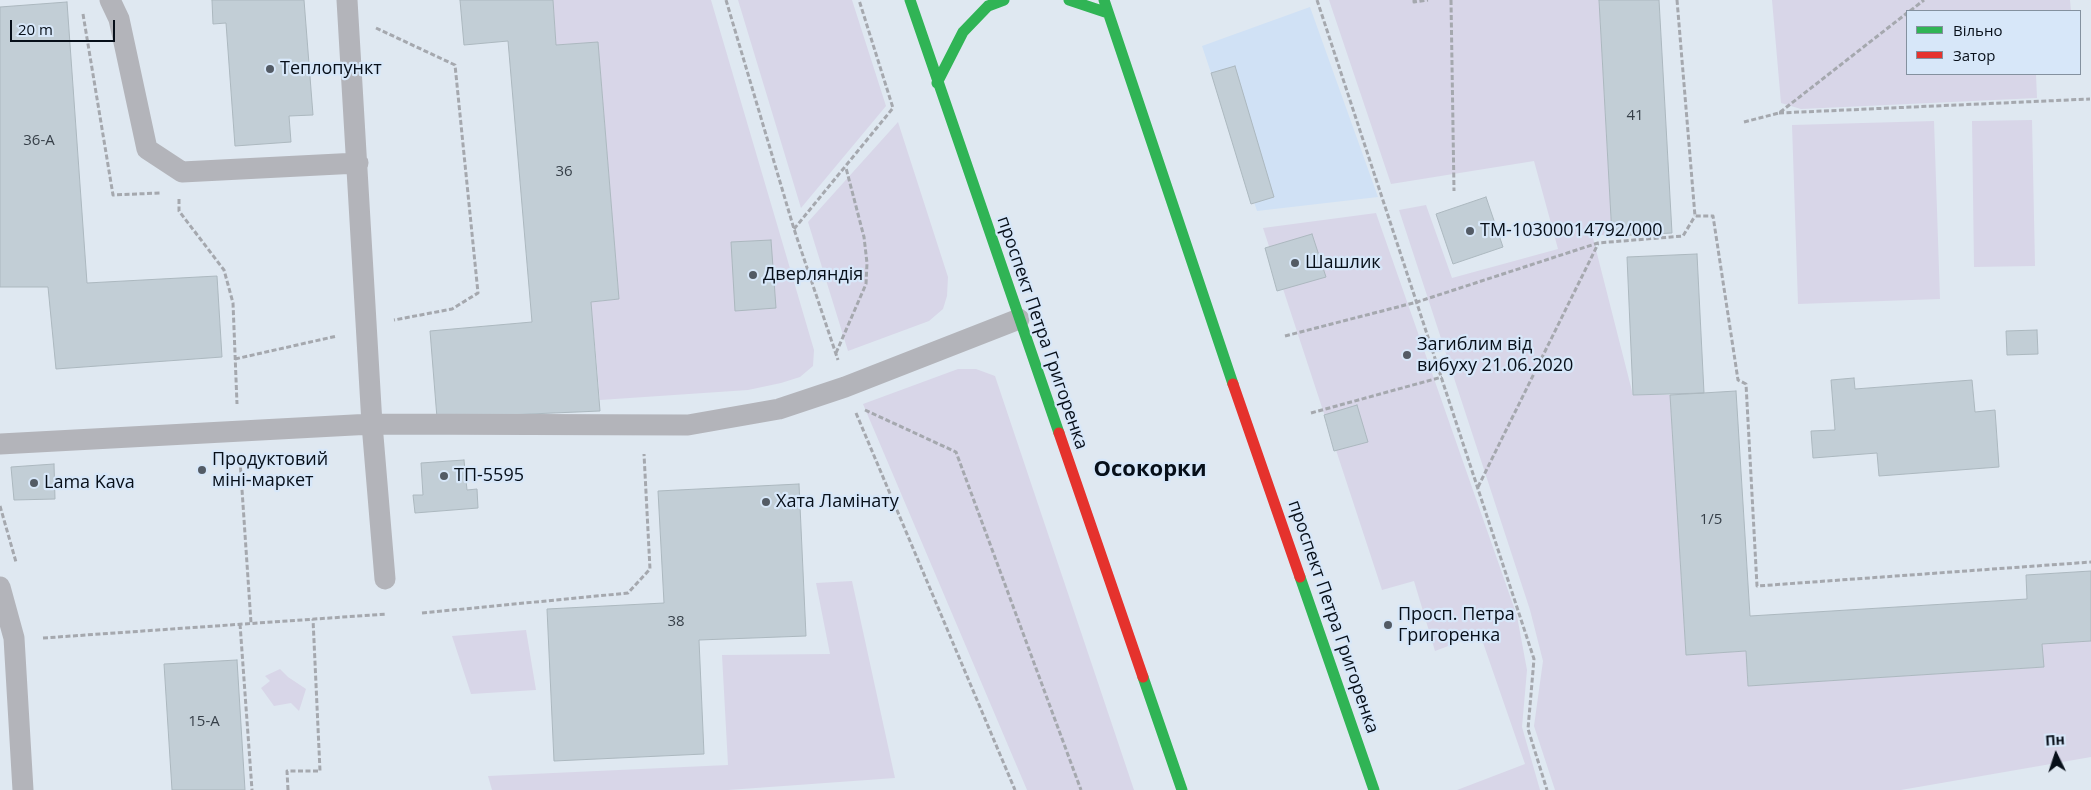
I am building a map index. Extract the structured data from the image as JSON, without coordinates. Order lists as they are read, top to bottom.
{
  "streets": {
    "street": ["проспект Петра Григоренка"]
  },
  "districts": ["Осокорки"],
  "places": [
    "Теплопункт",
    "ТМ-10300014792/000",
    "Шашлик",
    "Дверляндія",
    "Загиблим від вибуху 21.06.2020",
    "Продуктовий міні-маркет",
    "ТП-5595",
    "Lama Kava",
    "Хата Ламінату",
    "Просп. Петра Григоренка"
  ],
  "house_numbers": [
    "41",
    "36-А",
    "36",
    "1/5",
    "38",
    "15-А"
  ],
  "legend": ["Вільно", "Затор"],
  "scale_bar": "20 m",
  "north": "top"
}
